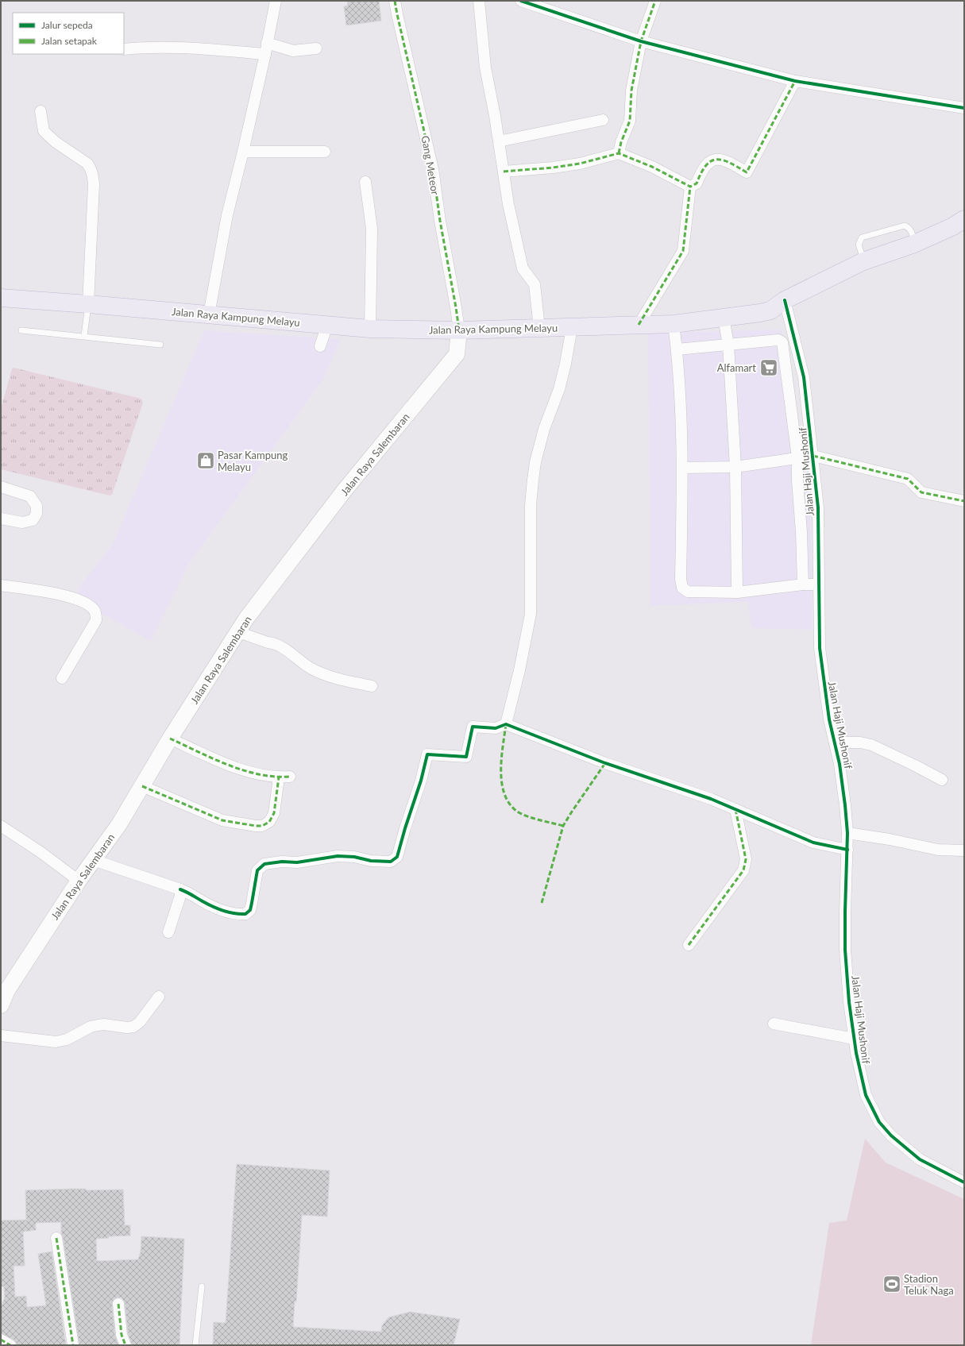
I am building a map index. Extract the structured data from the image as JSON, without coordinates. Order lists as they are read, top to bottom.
{
  "streets": {
    "main road": ["Jalan Raya Kampung Melayu", "Jalan Raya Salembaran"],
    "street": ["Gang Meteor", "Jalan Haji Mushonif"]
  },
  "crossings": [
    ["Gang Meteor", "Jalan Raya Kampung Melayu"],
    ["Gang Meteor", "Jalan Raya Salembaran"],
    ["Jalan Raya Kampung Melayu", "Jalan Raya Salembaran"],
    ["Jalan Raya Kampung Melayu", "Jalan Haji Mushonif"]
  ],
  "places": {
    "supermarket": ["Alfamart"],
    "shop": ["Pasar Kampung Melayu"],
    "sports": ["Stadion Teluk Naga"]
  },
  "legend": ["Jalur sepeda", "Jalan setapak"]
}
